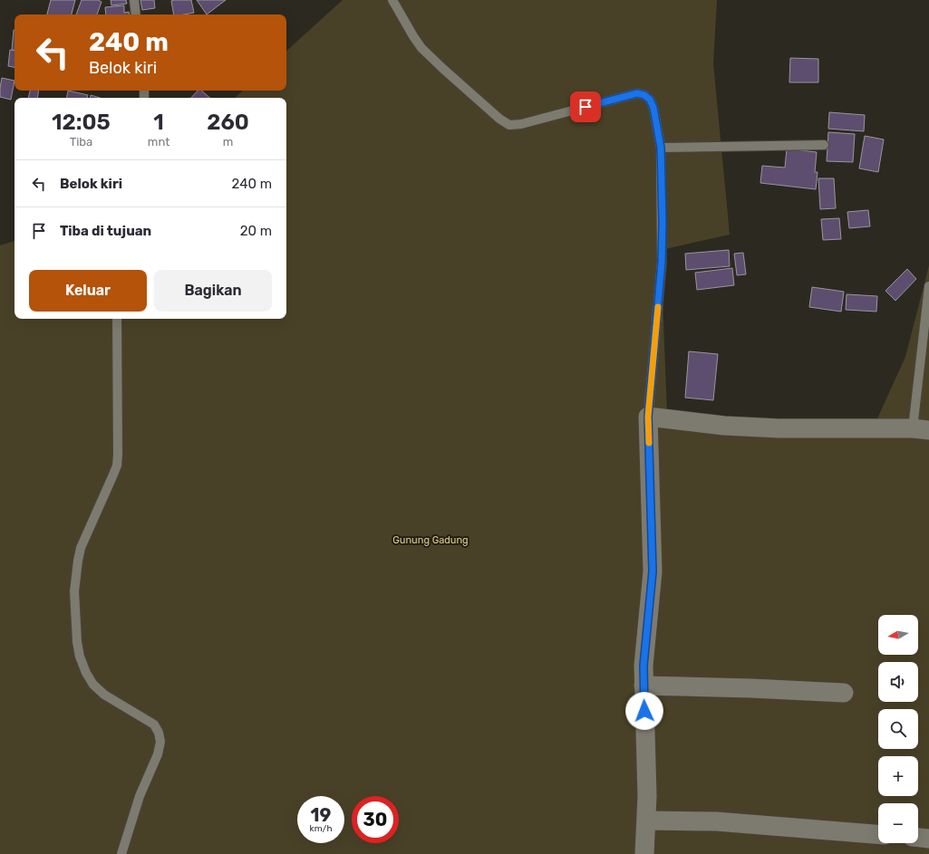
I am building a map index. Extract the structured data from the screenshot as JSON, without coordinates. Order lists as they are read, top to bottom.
{
  "parks": ["Gunung Gadung"],
  "north": "left",
  "page": {
    "turn": ["240 m", "Belok kiri"],
    "eta": [
      "12:05",
      "Tiba",
      "1",
      "mnt",
      "260",
      "m"
    ],
    "list": [
      {
        "name": "Belok kiri",
        "value": "240 m"
      },
      {
        "name": "Tiba di tujuan",
        "value": "20 m"
      }
    ],
    "buttons": ["Keluar", "Bagikan"],
    "map_buttons": ["+", "−"],
    "speed": "19 km/h",
    "limit": "30"
  }
}
